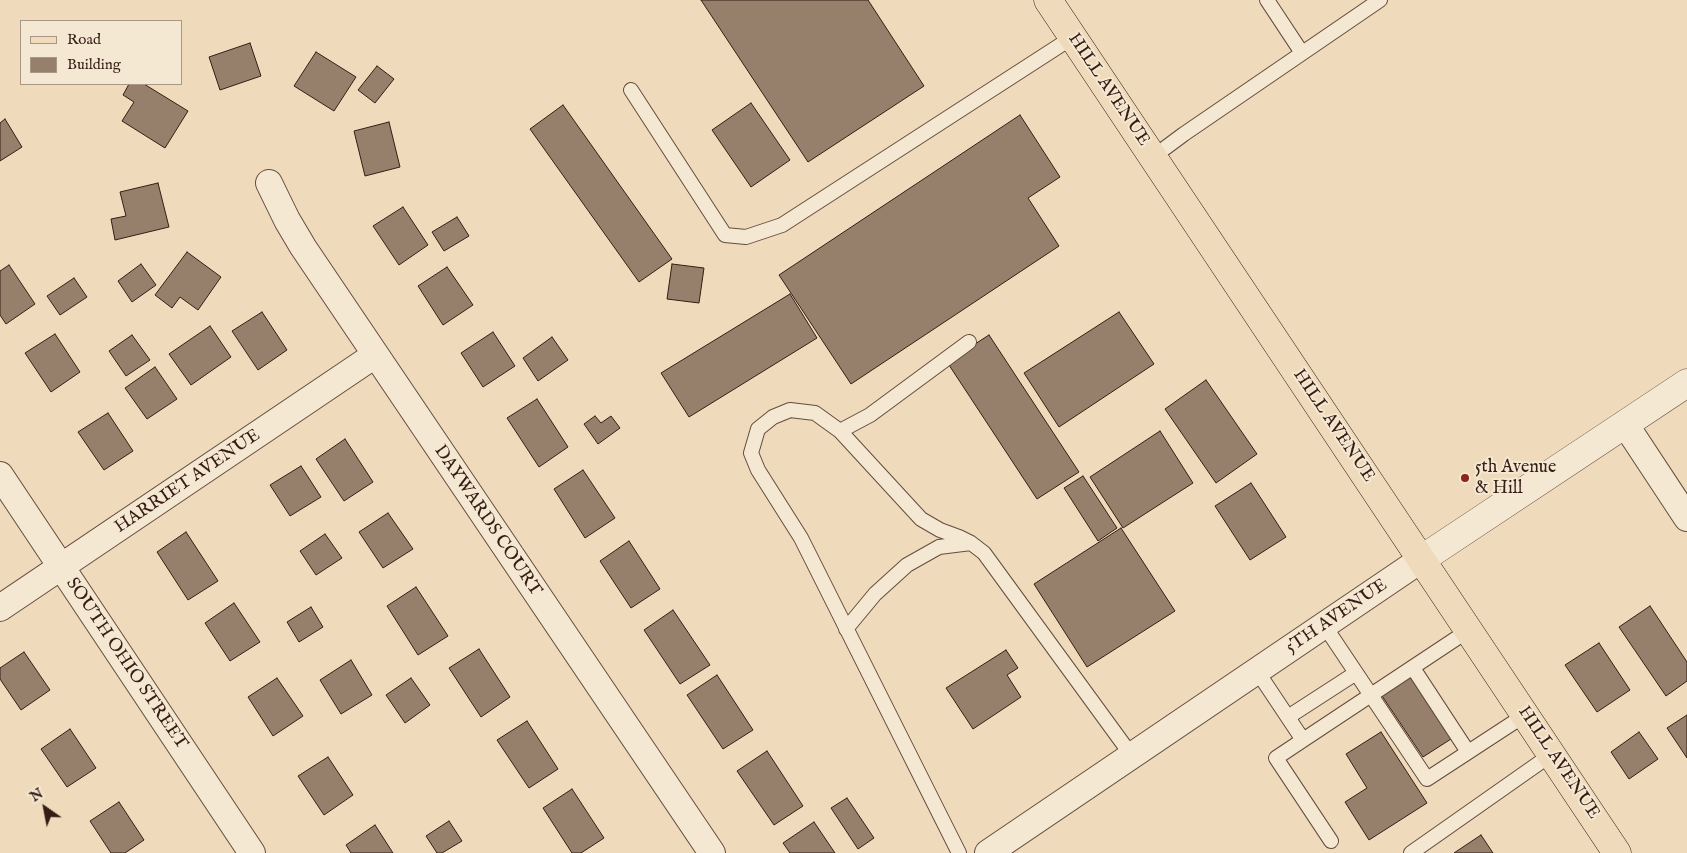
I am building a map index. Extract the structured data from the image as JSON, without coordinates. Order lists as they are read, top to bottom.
{
  "streets": {
    "main road": ["HILL AVENUE"],
    "street": [
      "HARRIET AVENUE",
      "DAYWARDS COURT",
      "5TH AVENUE",
      "SOUTH OHIO STREET"
    ]
  },
  "crossings": [
    ["HILL AVENUE", "5TH AVENUE"],
    ["HARRIET AVENUE", "DAYWARDS COURT"],
    ["HARRIET AVENUE", "SOUTH OHIO STREET"]
  ],
  "places": ["5th Avenue & Hill"],
  "legend": ["Road", "Building"],
  "north": "top left"
}
